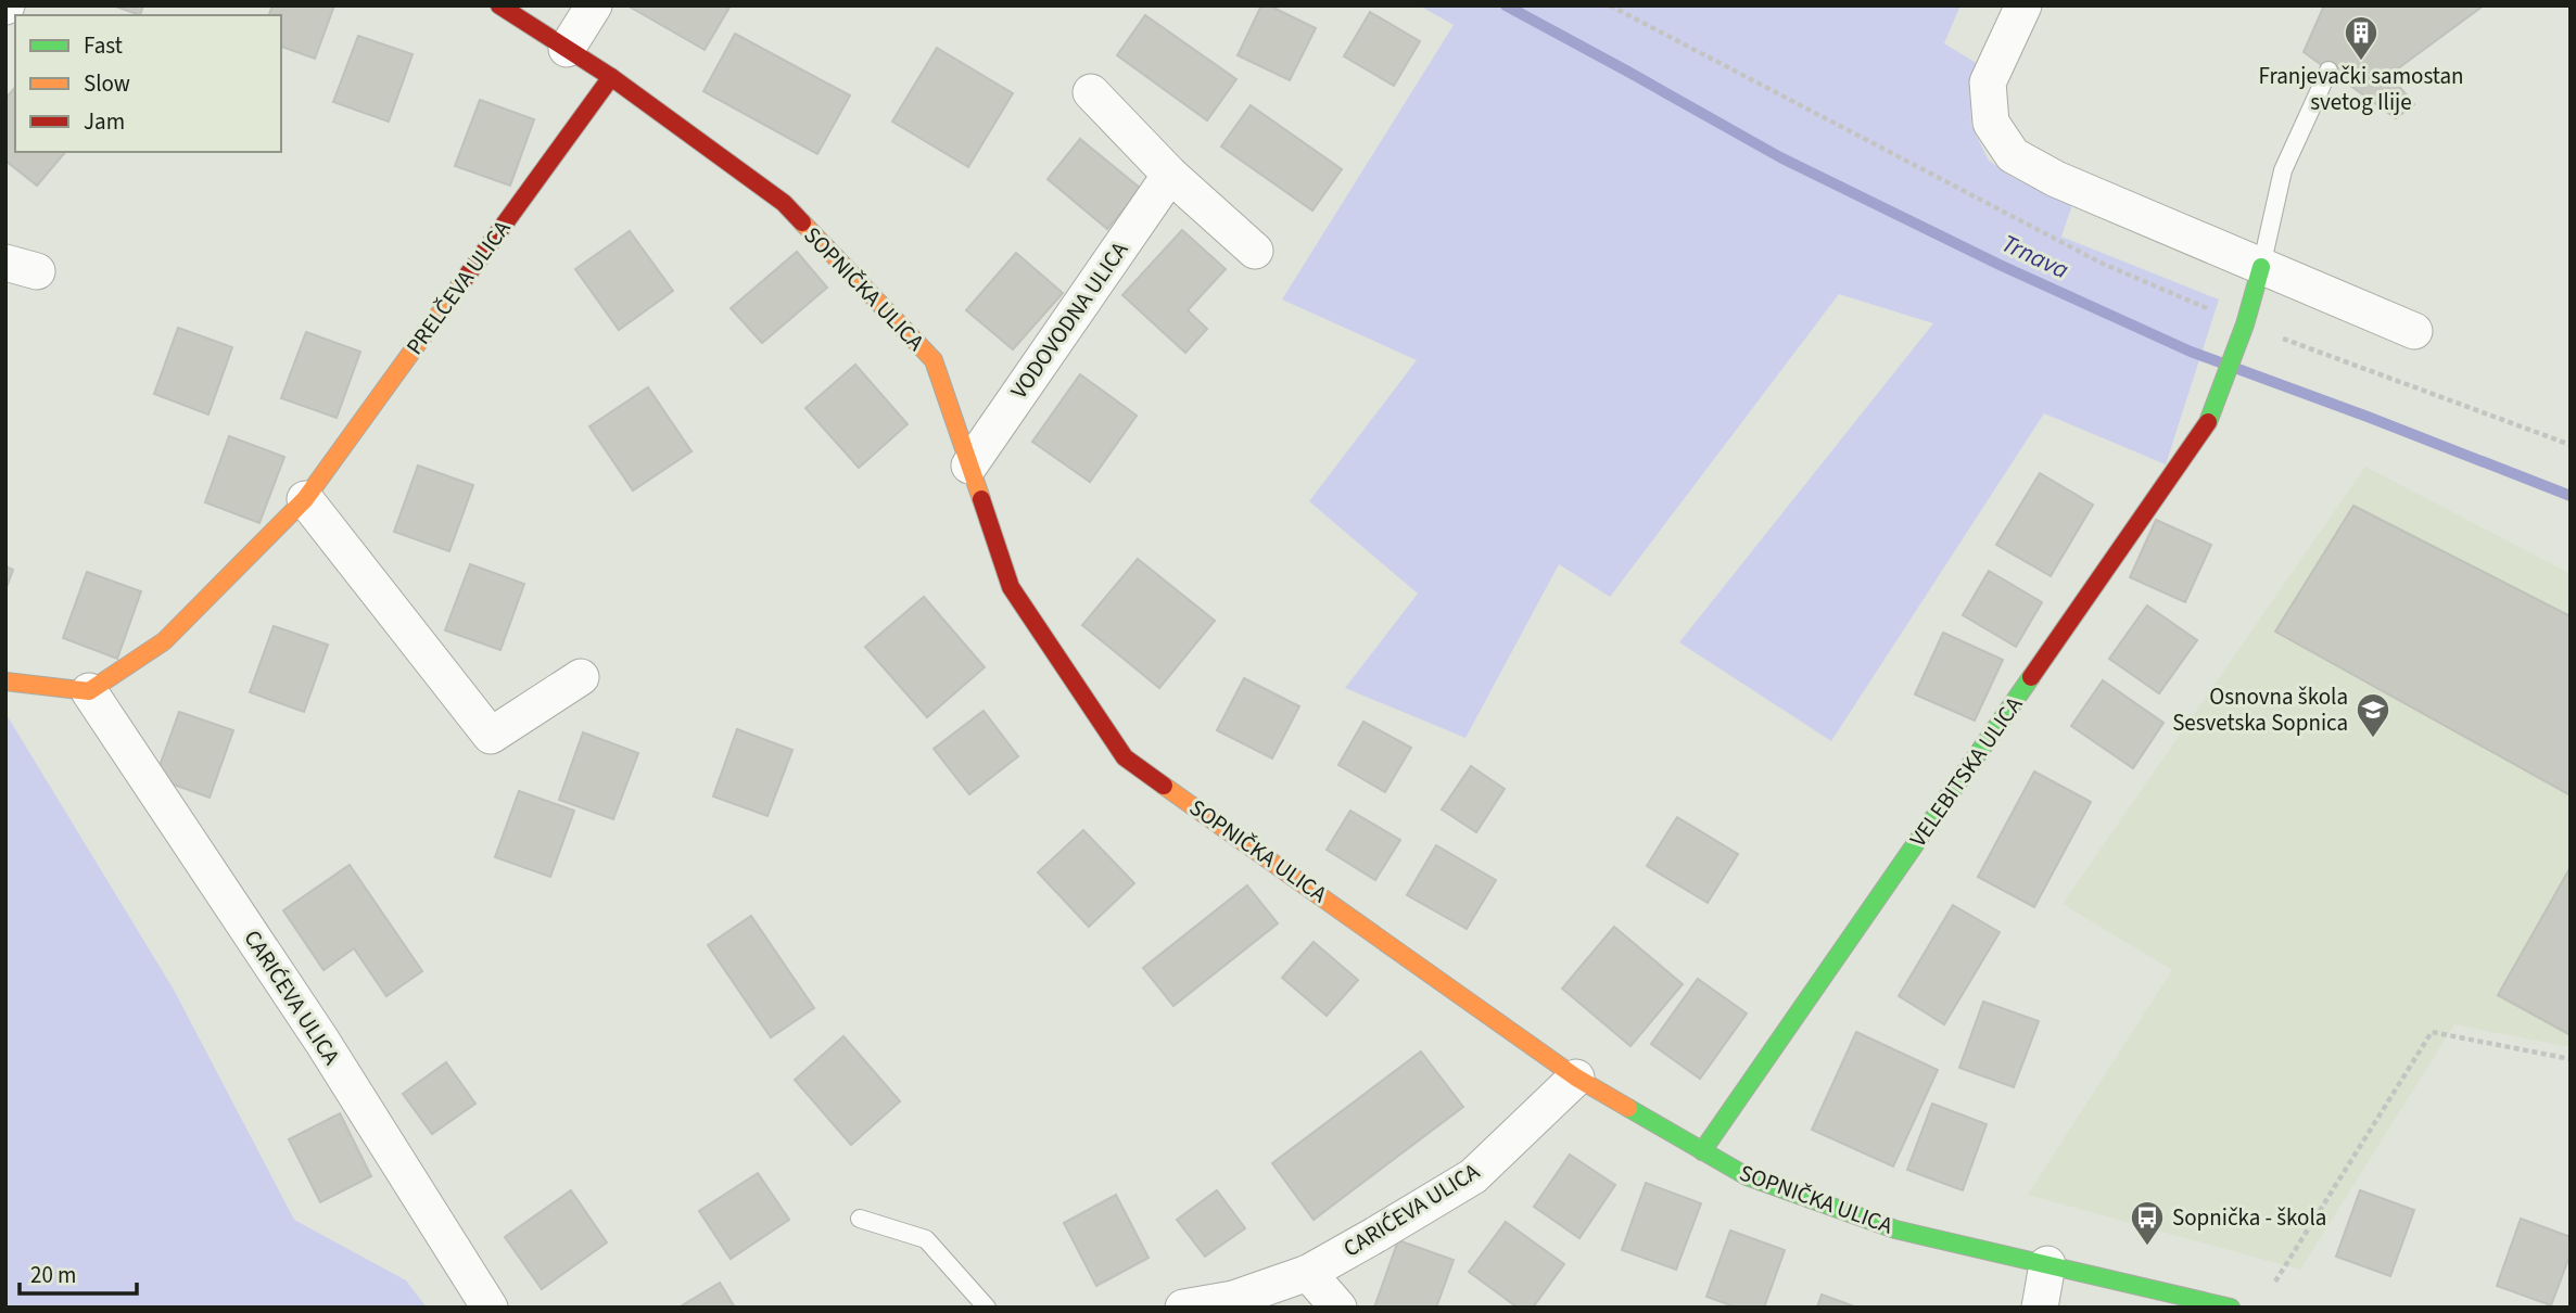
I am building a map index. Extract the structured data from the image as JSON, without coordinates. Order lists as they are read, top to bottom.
{
  "streets": {
    "street": [
      "PRELČEVA ULICA",
      "SOPNIČKA ULICA",
      "VODOVODNA ULICA",
      "VELEBITSKA ULICA",
      "CARIĆEVA ULICA"
    ]
  },
  "crossings": [
    ["PRELČEVA ULICA", "SOPNIČKA ULICA"],
    ["PRELČEVA ULICA", "CARIĆEVA ULICA"],
    ["SOPNIČKA ULICA", "VODOVODNA ULICA"],
    ["SOPNIČKA ULICA", "VELEBITSKA ULICA"],
    ["SOPNIČKA ULICA", "CARIĆEVA ULICA"]
  ],
  "water": ["Trnava"],
  "places": {
    "building": ["Franjevački samostan svetog Ilije"],
    "school or university": ["Osnovna škola Sesvetska Sopnica"],
    "bus stop": ["Sopnička - škola"]
  },
  "legend": ["Fast", "Slow", "Jam"],
  "scale_bar": "20 m"
}
